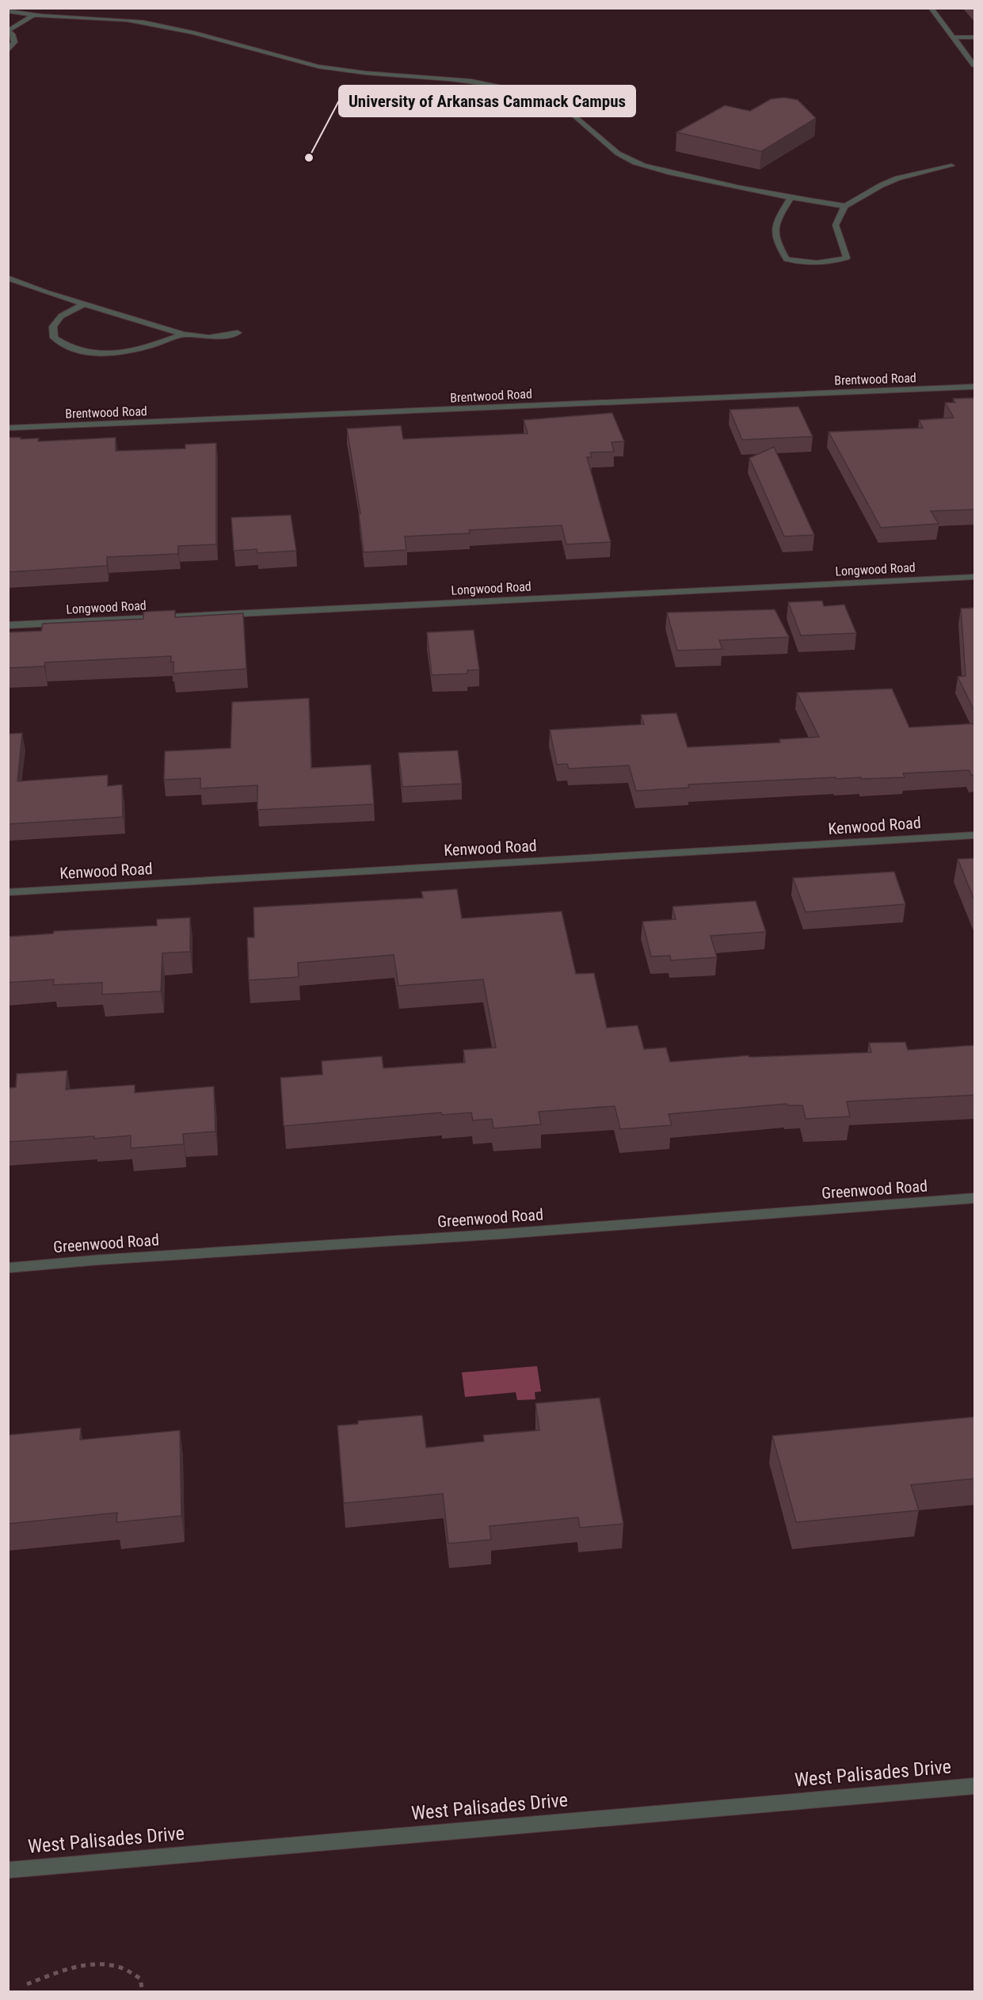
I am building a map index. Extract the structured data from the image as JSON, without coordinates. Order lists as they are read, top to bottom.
{
  "streets": {
    "street": [
      "Brentwood Road",
      "Longwood Road",
      "Kenwood Road",
      "Greenwood Road",
      "West Palisades Drive"
    ]
  },
  "places": ["University of Arkansas Cammack Campus"]
}
